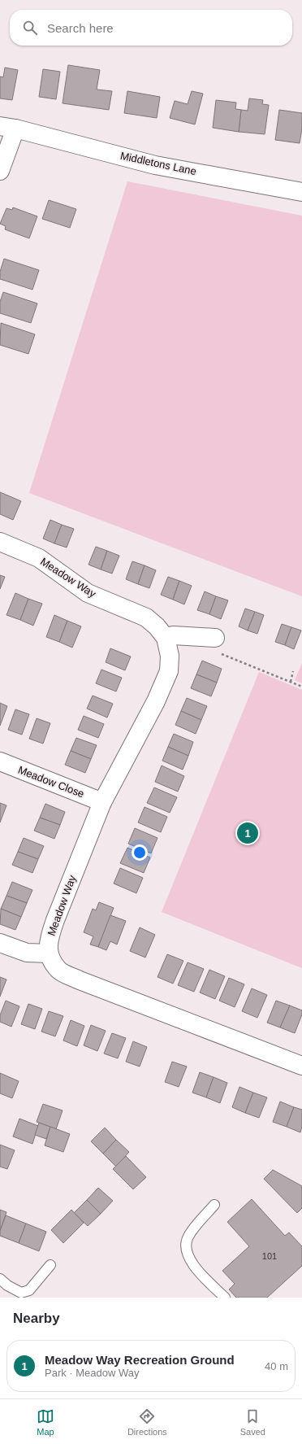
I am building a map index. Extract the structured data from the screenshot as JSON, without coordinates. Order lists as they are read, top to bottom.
{
  "streets": {
    "street": ["Middletons Lane", "Meadow Way", "Meadow Close"]
  },
  "crossings": [
    ["Meadow Way", "Meadow Close"]
  ],
  "house_numbers": ["101"],
  "page": {
    "search": "Search here",
    "pins": "1",
    "heading": "Nearby",
    "list": [
      {
        "mark": "1",
        "name": "Meadow Way Recreation Ground",
        "note": "Park · Meadow Way",
        "value": "40 m"
      }
    ],
    "nav": ["Map", "Directions", "Saved"]
  }
}
